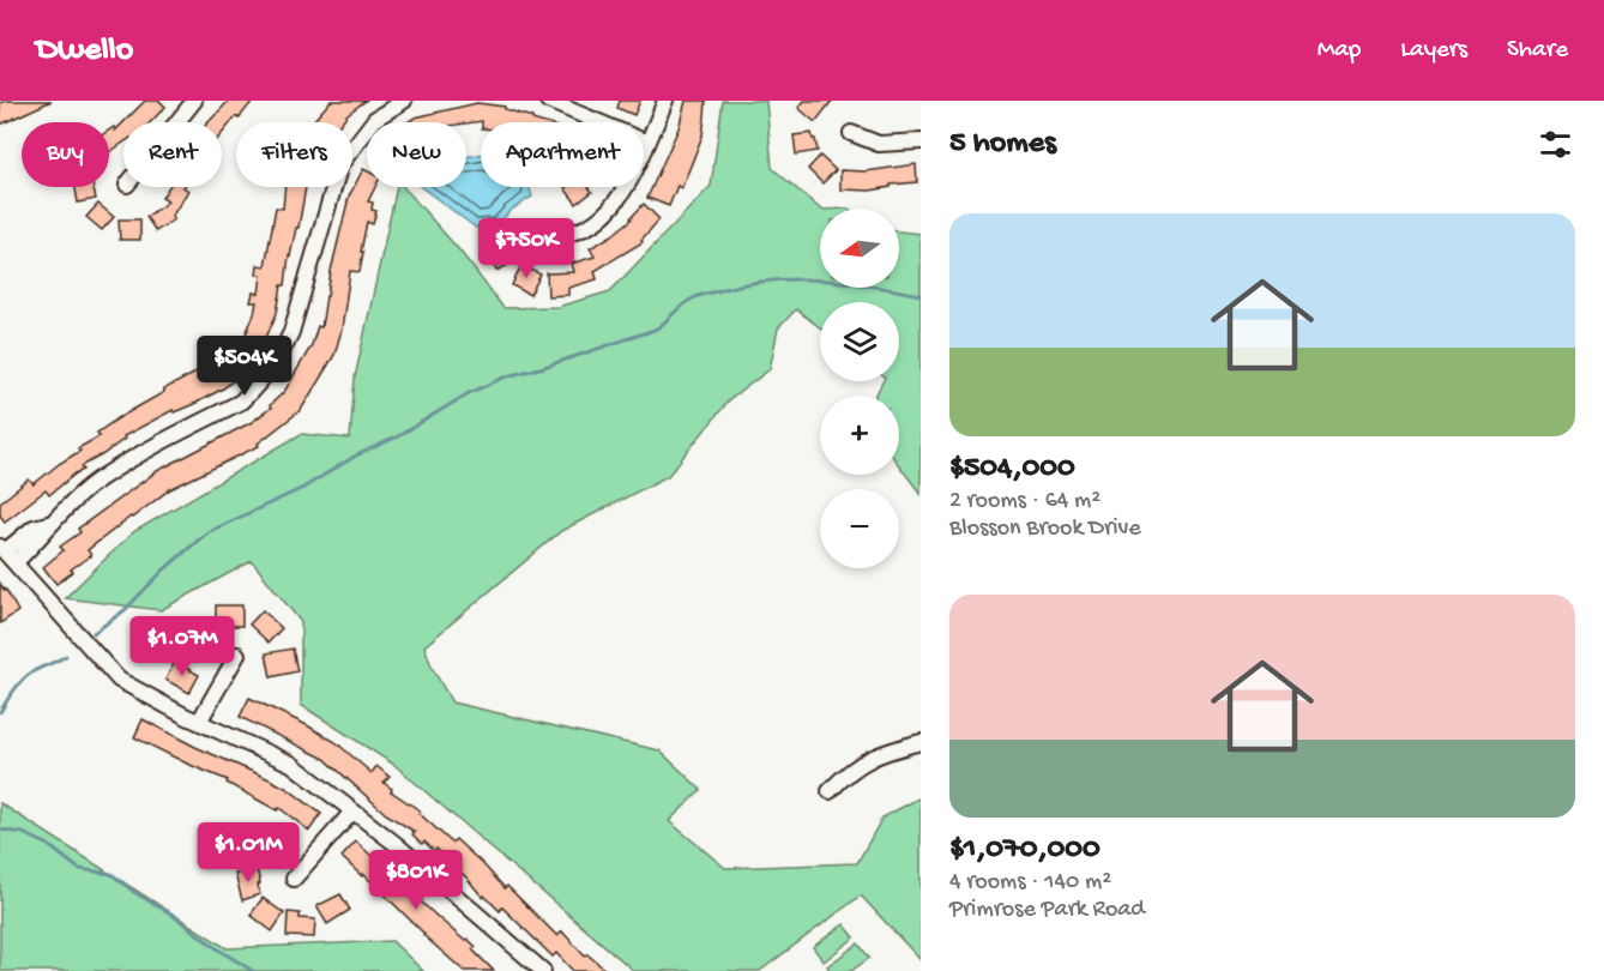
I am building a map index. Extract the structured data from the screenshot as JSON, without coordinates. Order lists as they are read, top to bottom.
{
  "north": "left",
  "page": {
    "header": "Dwello",
    "nav": ["Map", "Layers", "Share"],
    "heading": "5 homes",
    "chip": [
      "Buy",
      "Rent",
      "Filters",
      "New",
      "Apartment"
    ],
    "list": [
      {
        "name": "$504,000",
        "note": "2 rooms · 64 m² · Blosson Brook Drive"
      },
      {
        "name": "$1,070,000",
        "note": "4 rooms · 140 m² · Primrose Park Road"
      }
    ],
    "map_buttons": ["+", "−"],
    "price": [
      "$750K",
      "$504K",
      "$1.07M",
      "$1.01M",
      "$801K"
    ]
  }
}
